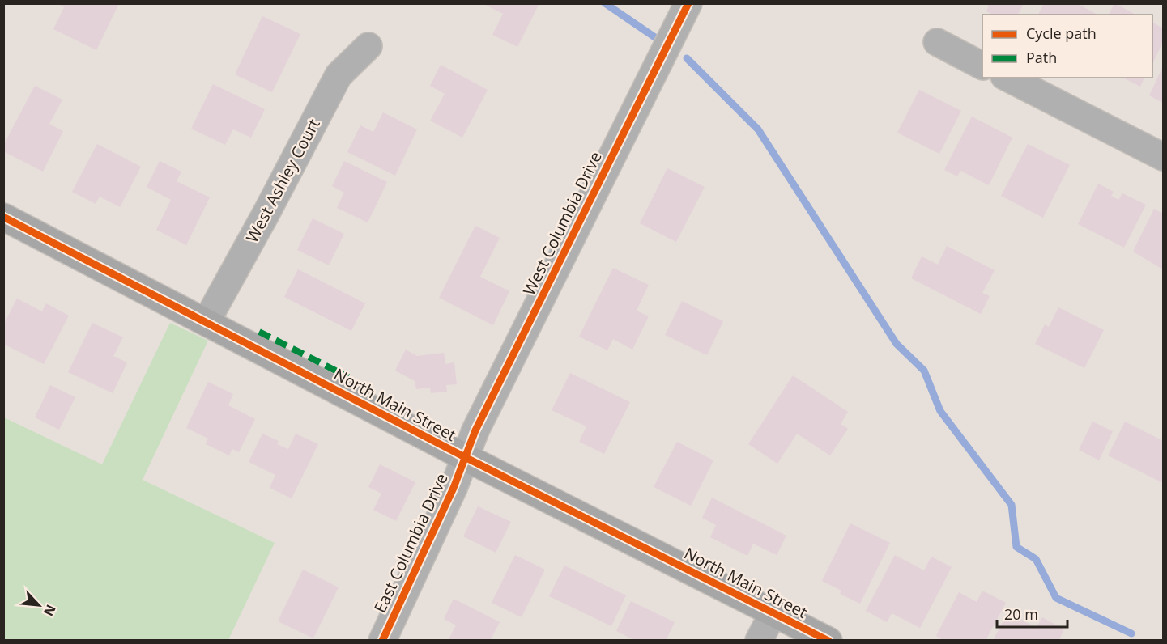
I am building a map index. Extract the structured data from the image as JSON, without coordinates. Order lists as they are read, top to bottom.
{
  "streets": {
    "street": [
      "West Ashley Court",
      "West Columbia Drive",
      "North Main Street",
      "East Columbia Drive"
    ]
  },
  "crossings": [
    ["West Ashley Court", "North Main Street"],
    ["West Columbia Drive", "North Main Street"],
    ["West Columbia Drive", "East Columbia Drive"],
    ["North Main Street", "East Columbia Drive"]
  ],
  "legend": ["Cycle path", "Path"],
  "scale_bar": "20 m",
  "north": "bottom right"
}
